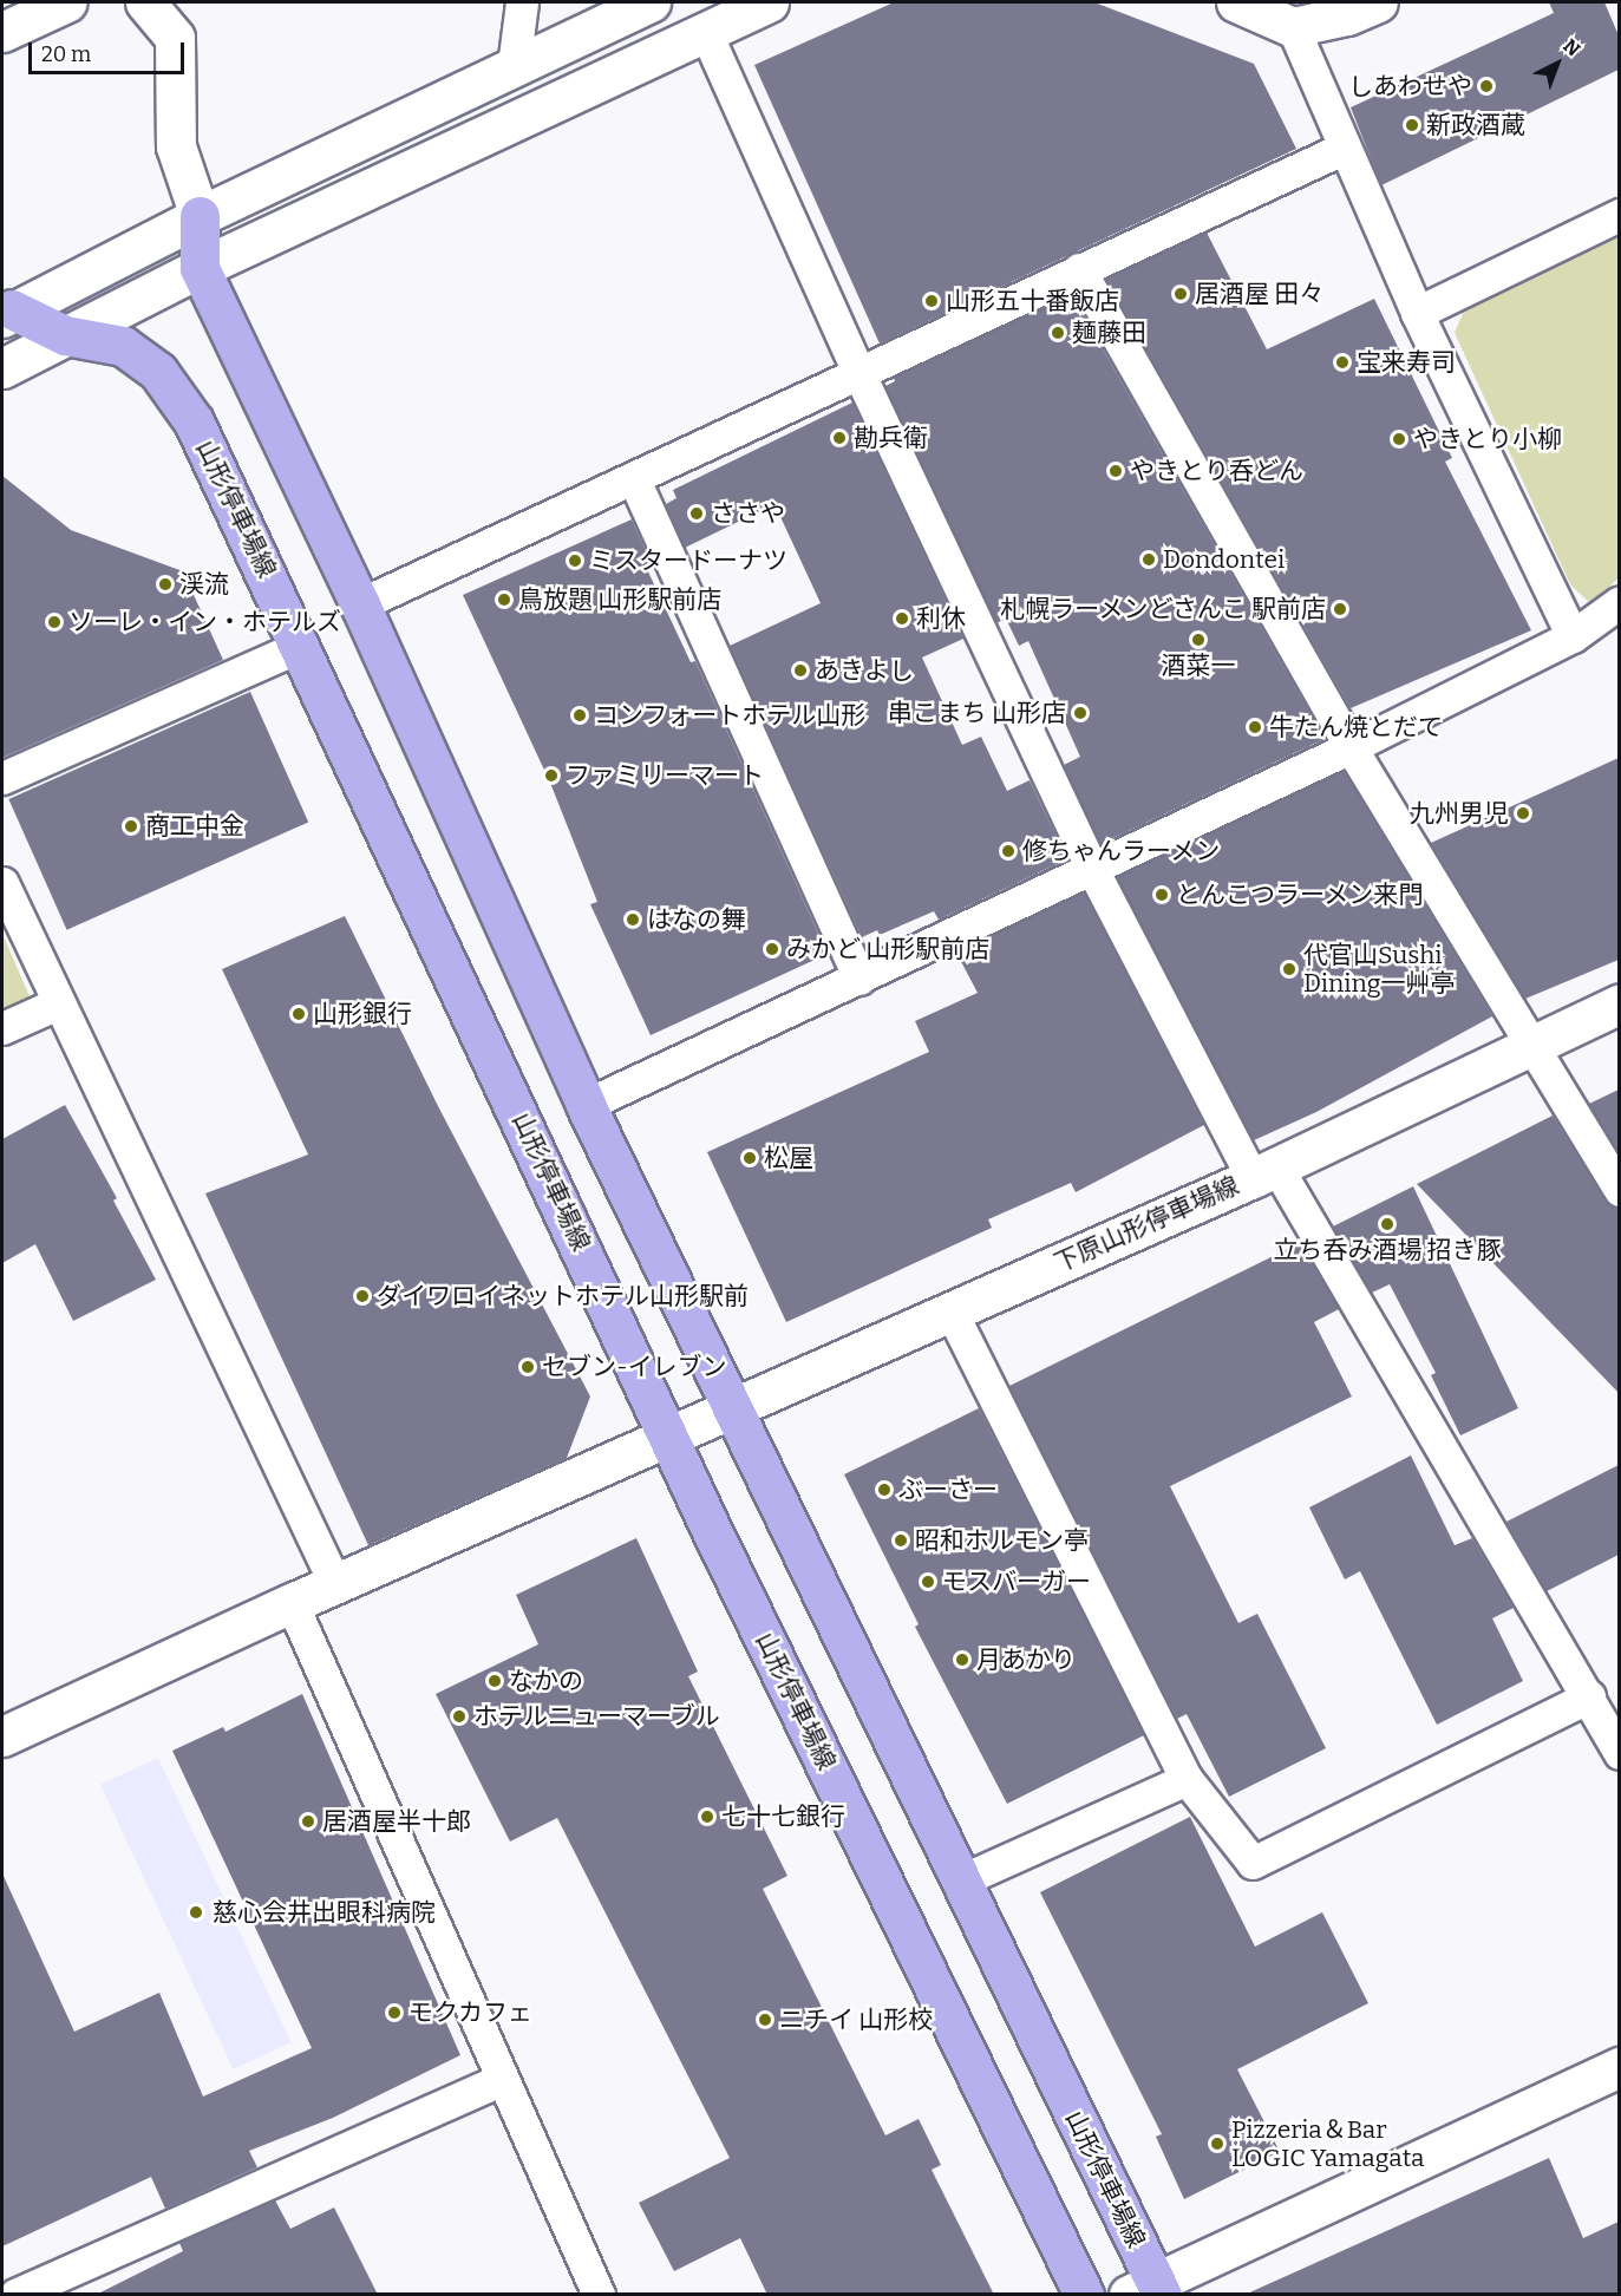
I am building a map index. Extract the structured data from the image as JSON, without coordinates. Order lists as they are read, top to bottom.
{
  "streets": {
    "main road": ["山形停車場線"],
    "street": ["下原山形停車場線"]
  },
  "crossings": [
    ["山形停車場線", "下原山形停車場線"]
  ],
  "places": [
    "しあわせや",
    "新政酒蔵",
    "居酒屋 田々",
    "山形五十番飯店",
    "麺藤田",
    "宝来寿司",
    "勘兵衛",
    "やきとり小柳",
    "やきとり呑どん",
    "ささや",
    "Dondontei",
    "ミスタードーナツ",
    "渓流",
    "鳥放題 山形駅前店",
    "札幌ラーメンどさんこ 駅前店",
    "利休",
    "ソーレ・イン・ホテルズ",
    "酒菜一",
    "あきよし",
    "串こまち 山形店",
    "コンフォートホテル山形",
    "牛たん焼とだて",
    "ファミリーマート",
    "九州男児",
    "商工中金",
    "修ちゃんラーメン",
    "とんこつラーメン来門",
    "はなの舞",
    "みかど 山形駅前店",
    "代官山Sushi Dining一艸亭",
    "山形銀行",
    "松屋",
    "立ち呑み酒場 招き豚",
    "ダイワロイネットホテル山形駅前",
    "セブン-イレブン",
    "ぶーさー",
    "昭和ホルモン亭",
    "モスバーガー",
    "月あかり",
    "なかの",
    "ホテルニューマーブル",
    "七十七銀行",
    "居酒屋半十郎",
    "慈心会井出眼科病院",
    "モクカフェ",
    "ニチイ 山形校",
    "Pizzeria＆Bar LOGIC Yamagata"
  ],
  "scale_bar": "20 m",
  "north": "top right"
}
